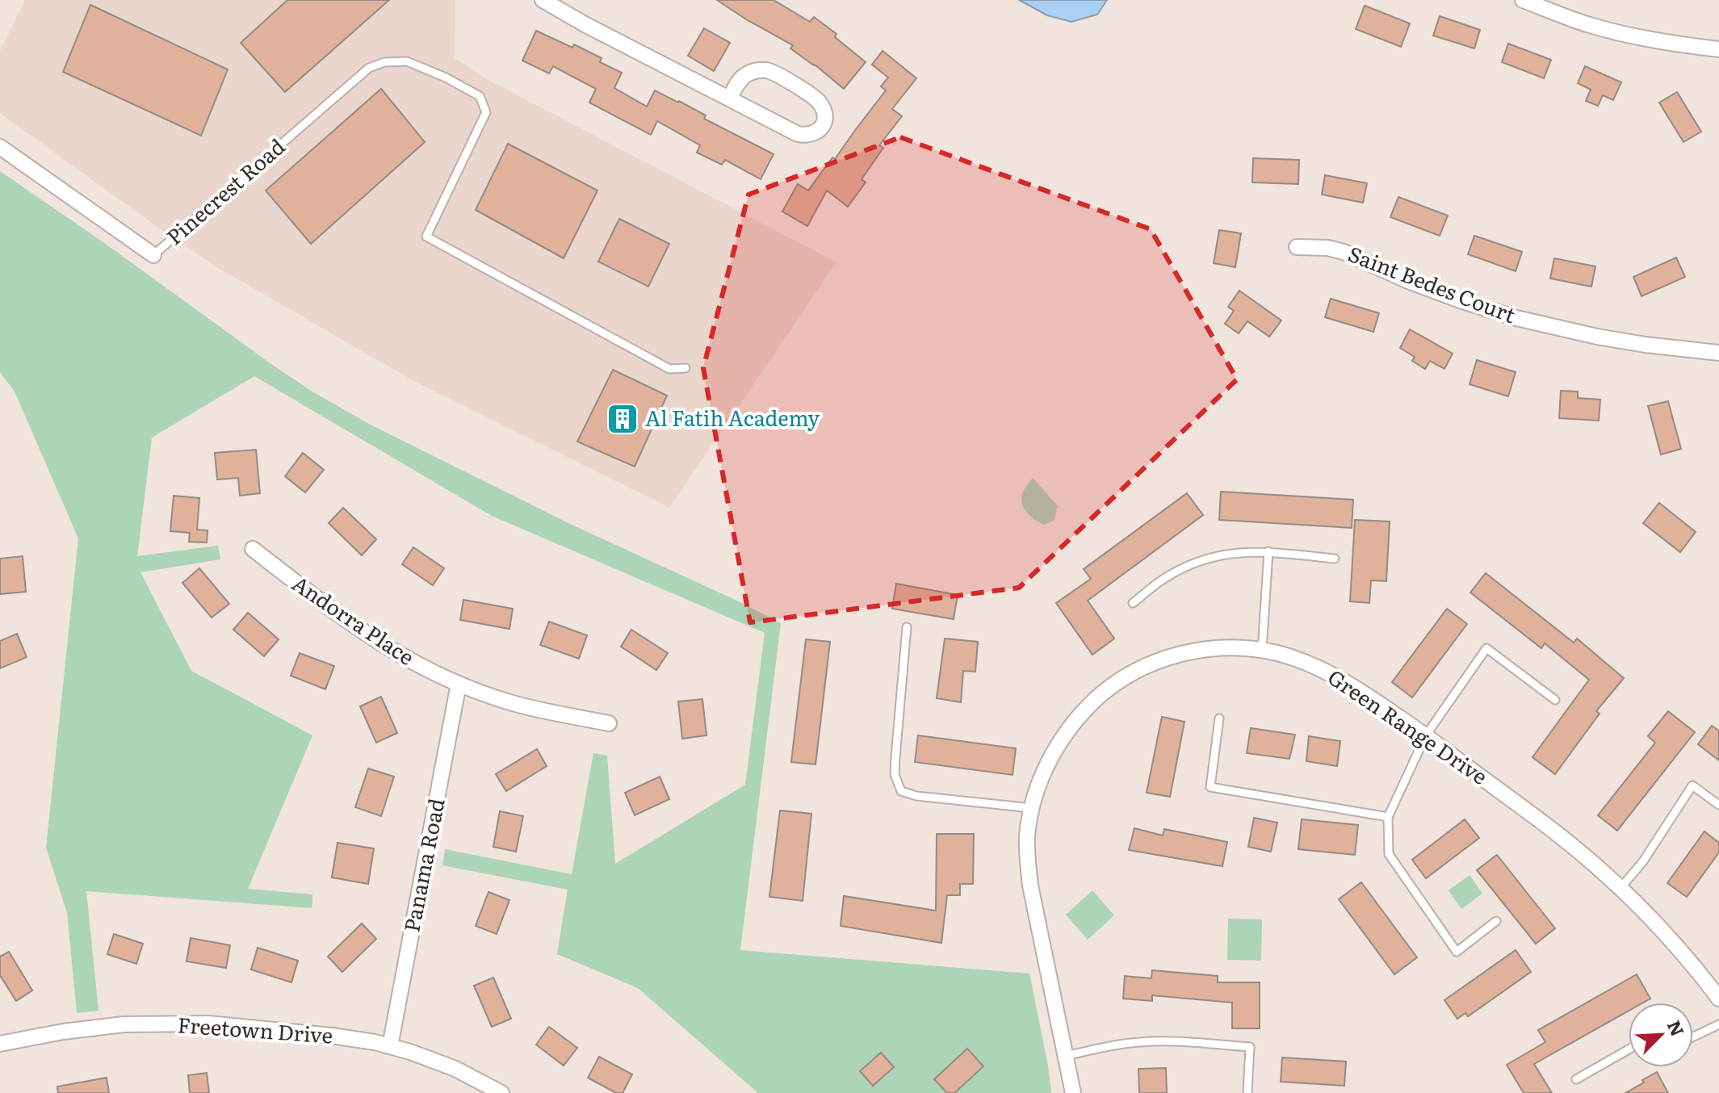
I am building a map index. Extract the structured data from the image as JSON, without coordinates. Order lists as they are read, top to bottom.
{
  "streets": {
    "street": [
      "Pinecrest Road",
      "Saint Bedes Court",
      "Andorra Place",
      "Green Range Drive",
      "Panama Road",
      "Freetown Drive"
    ]
  },
  "crossings": [
    ["Andorra Place", "Panama Road"],
    ["Panama Road", "Freetown Drive"]
  ],
  "places": {
    "building": ["Al Fatih Academy"]
  },
  "north": "top right"
}
